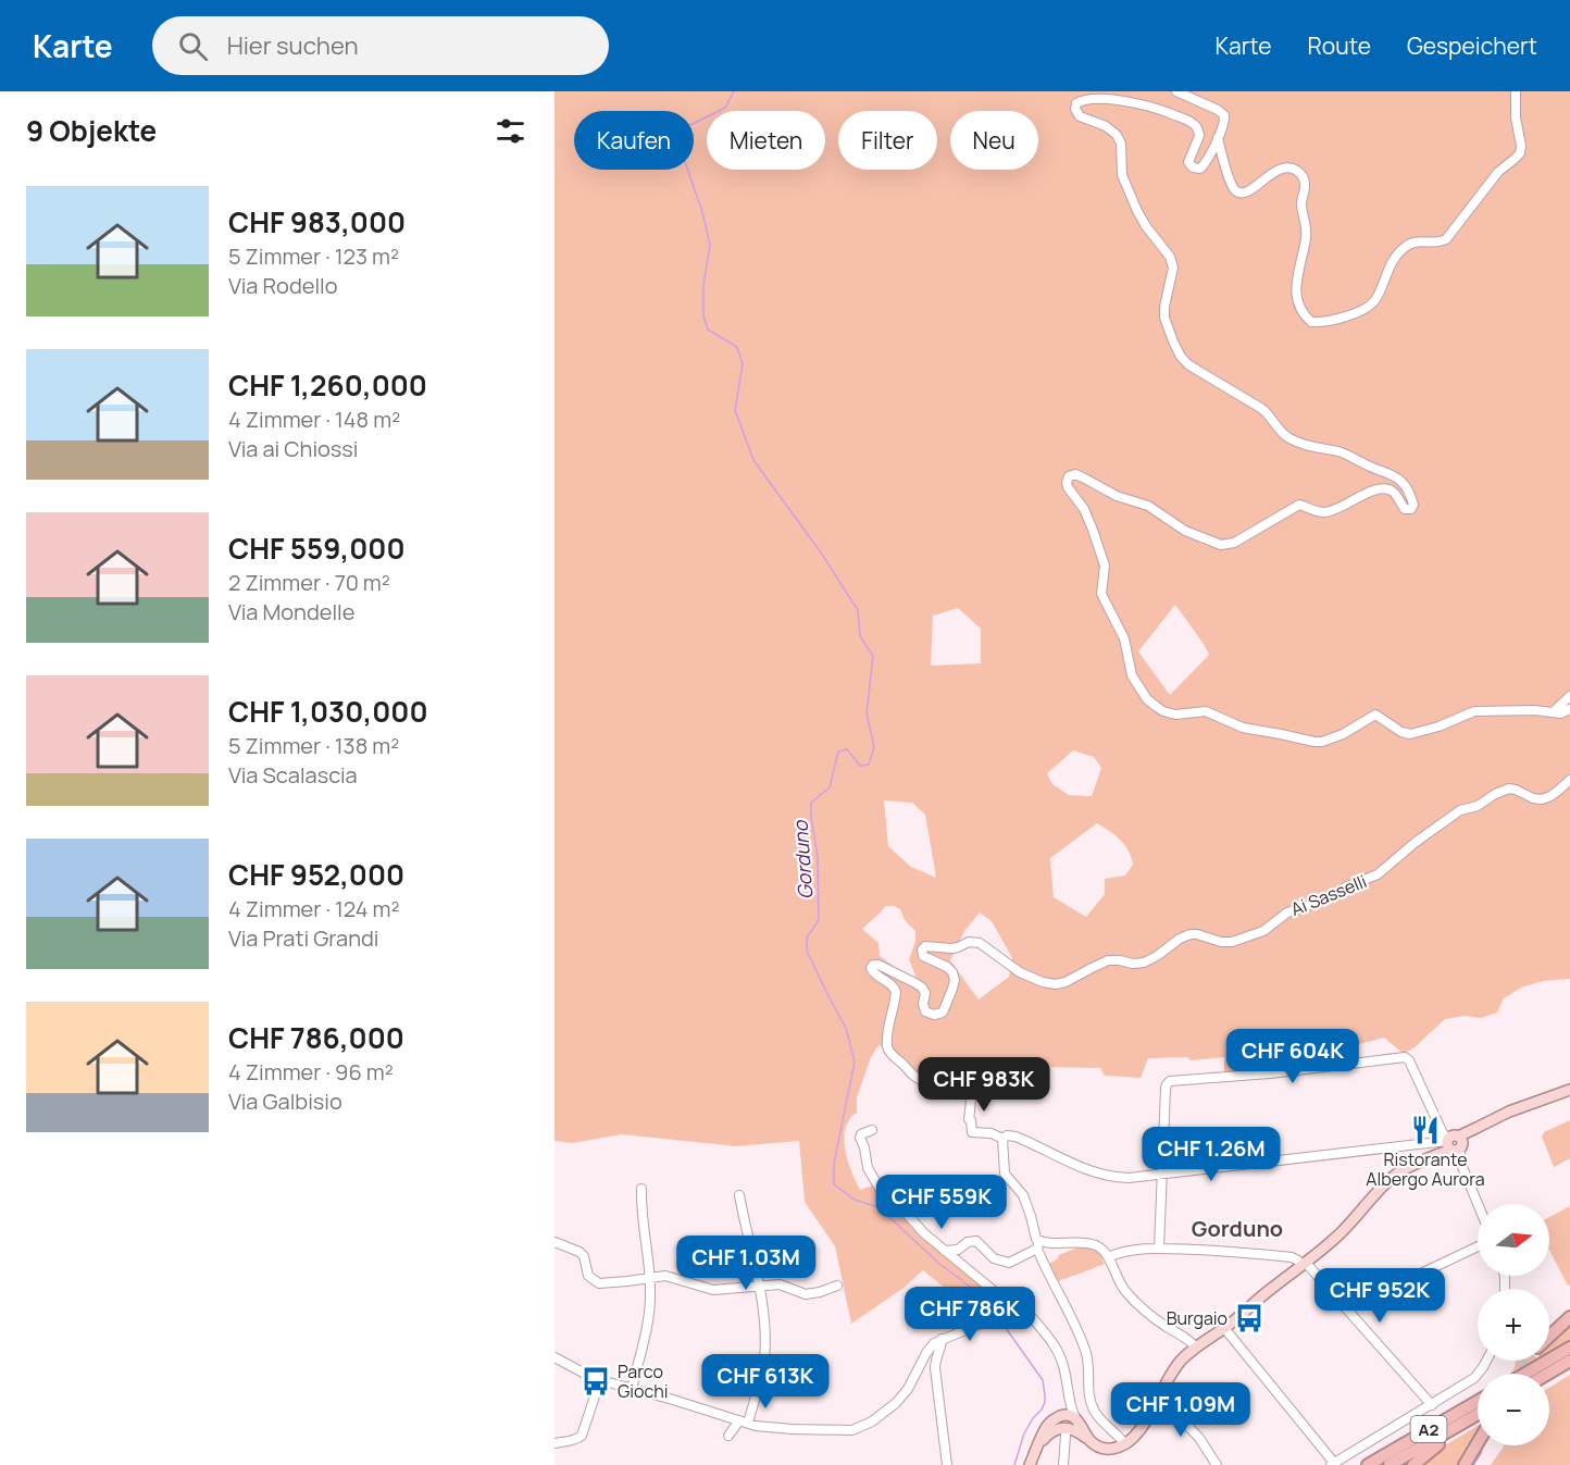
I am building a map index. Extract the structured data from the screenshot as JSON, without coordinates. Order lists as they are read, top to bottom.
{
  "streets": {
    "highway": ["A2"],
    "street": ["Ai Sasselli"]
  },
  "districts": ["Gorduno"],
  "water": ["Gorduno"],
  "places": {
    "restaurant": ["Ristorante Albergo Aurora"],
    "bus stop": ["Burgaio", "Parco Giochi"]
  },
  "north": "right",
  "page": {
    "header": "Karte",
    "search": "Hier suchen",
    "nav": ["Karte", "Route", "Gespeichert"],
    "heading": "9 Objekte",
    "chip": [
      "Kaufen",
      "Mieten",
      "Filter",
      "Neu"
    ],
    "list": [
      {
        "name": "CHF 983,000",
        "note": "5 Zimmer · 123 m² · Via Rodello"
      },
      {
        "name": "CHF 1,260,000",
        "note": "4 Zimmer · 148 m² · Via ai Chiossi"
      },
      {
        "name": "CHF 559,000",
        "note": "2 Zimmer · 70 m² · Via Mondelle"
      },
      {
        "name": "CHF 1,030,000",
        "note": "5 Zimmer · 138 m² · Via Scalascia"
      },
      {
        "name": "CHF 952,000",
        "note": "4 Zimmer · 124 m² · Via Prati Grandi"
      },
      {
        "name": "CHF 786,000",
        "note": "4 Zimmer · 96 m² · Via Galbisio"
      }
    ],
    "price": [
      "CHF 604K",
      "CHF 983K",
      "CHF 1.26M",
      "CHF 559K",
      "CHF 1.03M",
      "CHF 952K",
      "CHF 786K",
      "CHF 613K",
      "CHF 1.09M"
    ],
    "map_buttons": ["+", "−"]
  }
}
